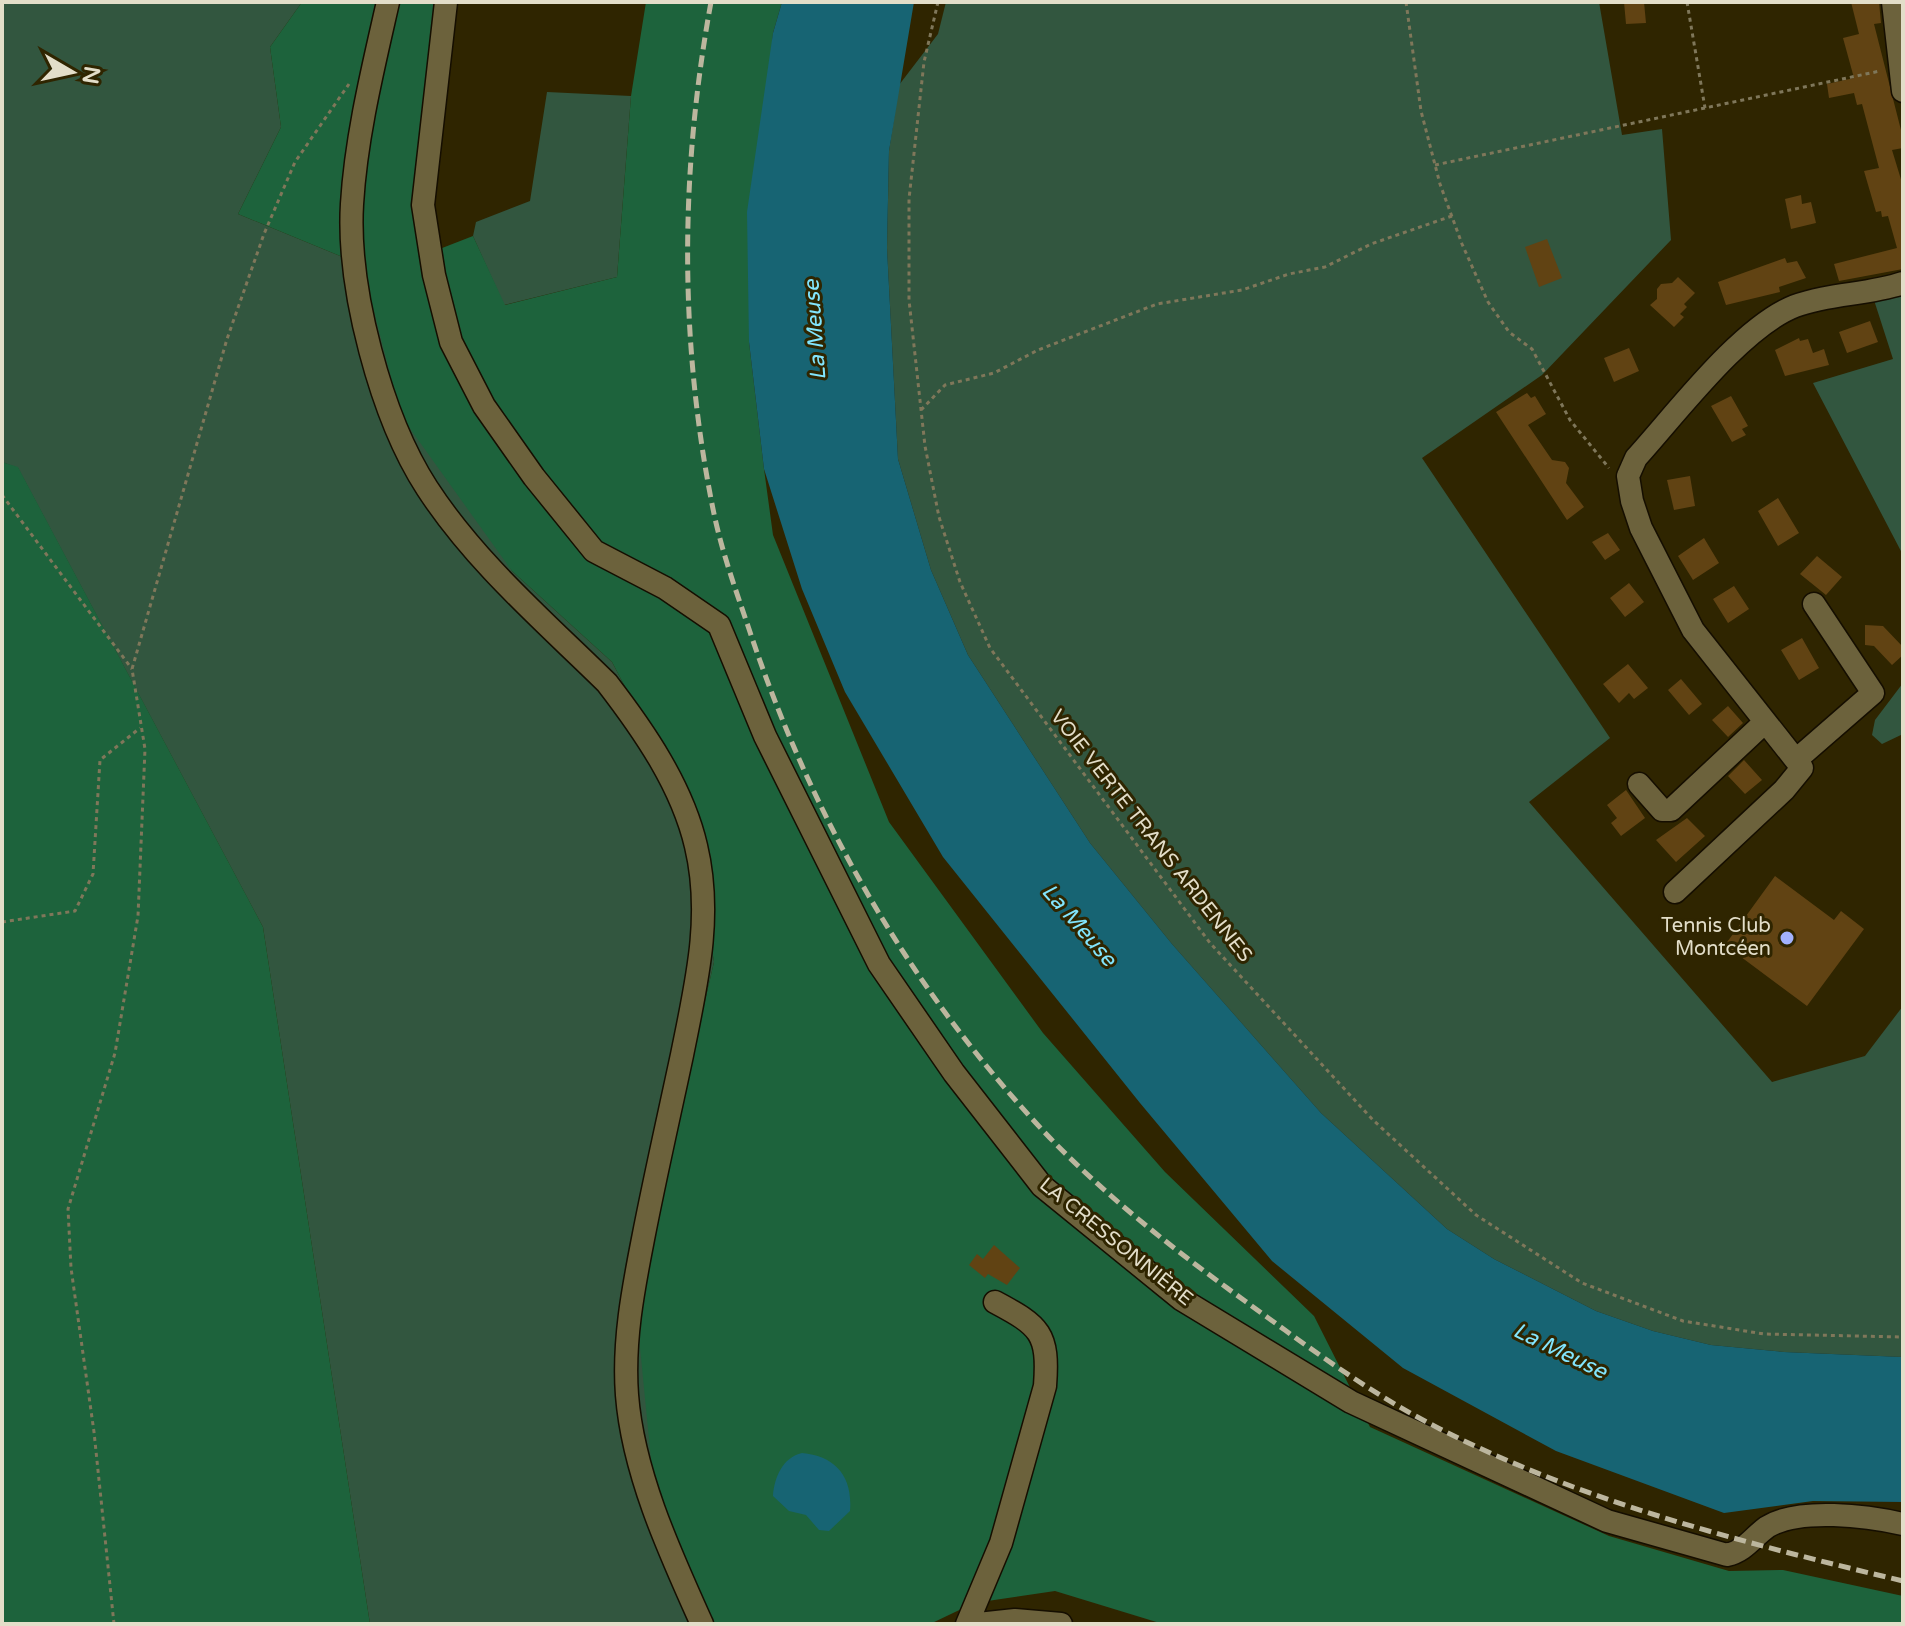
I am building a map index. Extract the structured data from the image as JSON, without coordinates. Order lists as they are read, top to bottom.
{
  "streets": {
    "street": ["LA CRESSONNIÈRE"],
    "path": ["VOIE VERTE TRANS ARDENNES"]
  },
  "water": ["La Meuse"],
  "places": ["Tennis Club Montcéen"],
  "north": "right"
}
